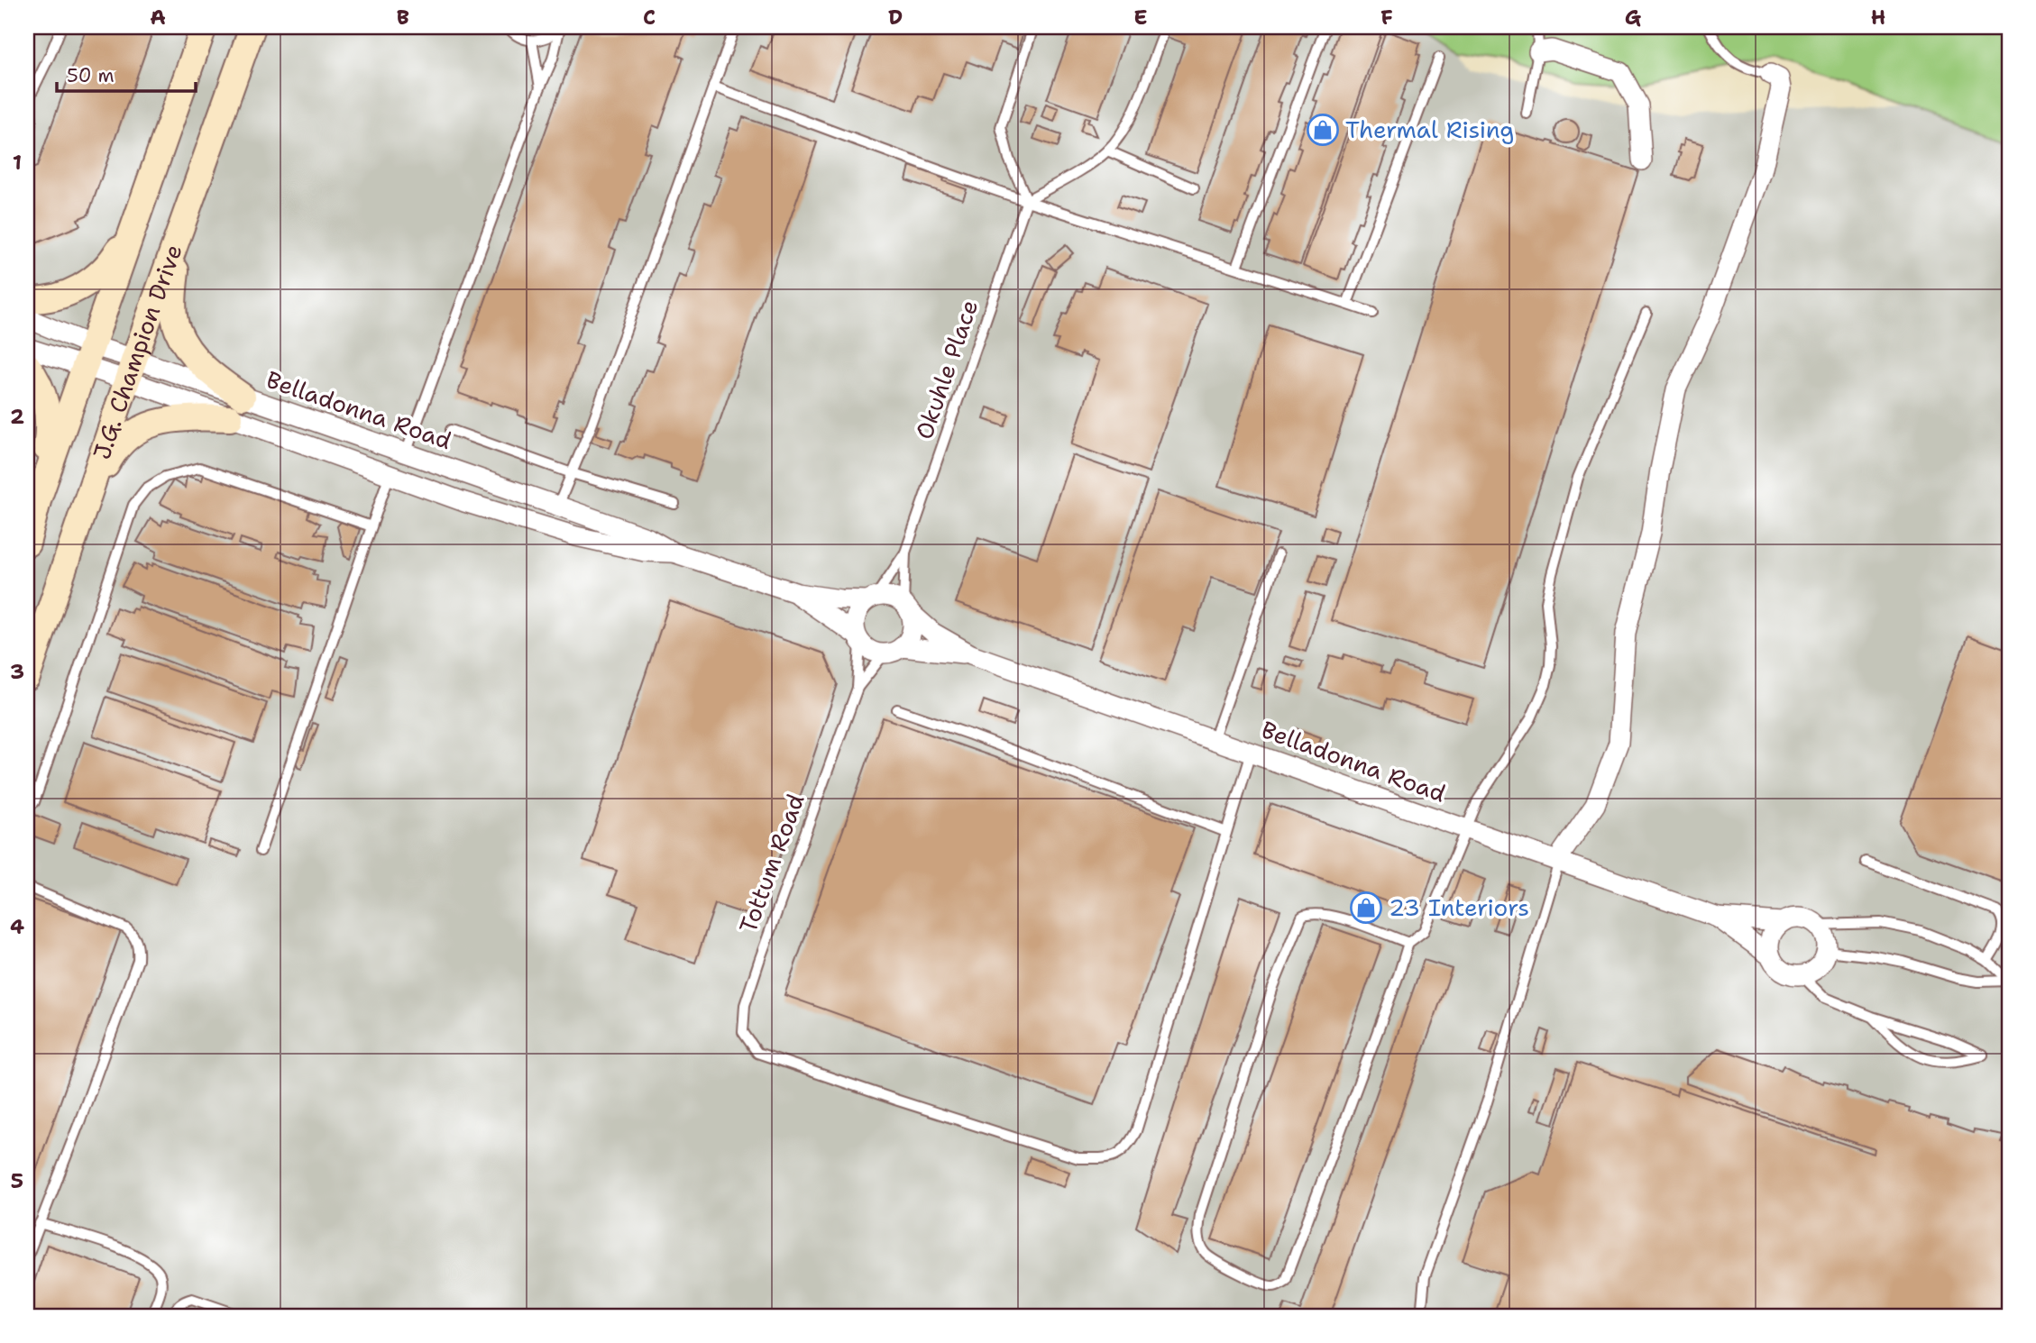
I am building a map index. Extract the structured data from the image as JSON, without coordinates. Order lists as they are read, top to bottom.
{
  "streets": {
    "street": ["J.G. Champion Drive", "Belladonna Road"],
    "lane": ["Okuhle Place", "Tottum Road"]
  },
  "crossings": [
    ["J.G. Champion Drive", "Belladonna Road"],
    ["Okuhle Place", "Belladonna Road"],
    ["Okuhle Place", "Tottum Road"],
    ["Belladonna Road", "Tottum Road"]
  ],
  "places": {
    "shop": ["Thermal Rising", "23 Interiors"]
  },
  "scale_bar": "50 m",
  "grid": {
    "columns": [
      "A",
      "B",
      "C",
      "D",
      "E",
      "F",
      "G",
      "H"
    ],
    "rows": [
      "1",
      "2",
      "3",
      "4",
      "5"
    ]
  }
}
